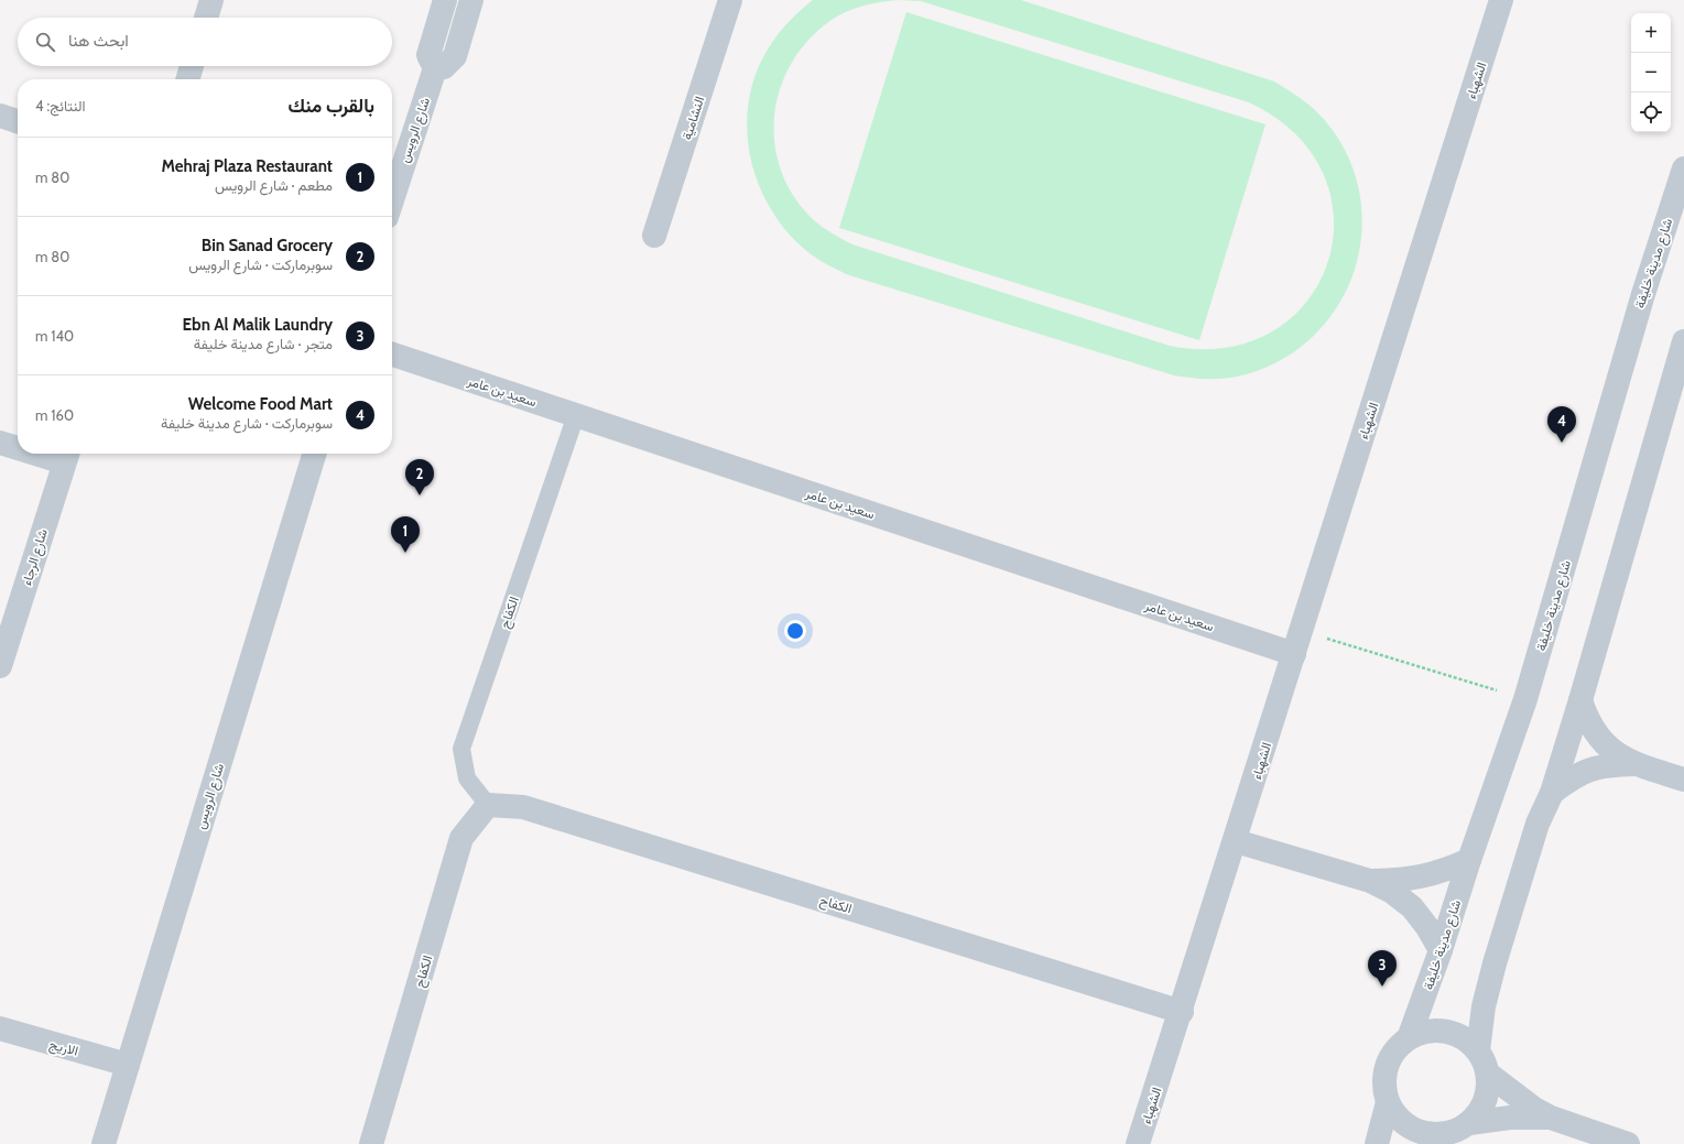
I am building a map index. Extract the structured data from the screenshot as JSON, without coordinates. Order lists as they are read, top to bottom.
{
  "streets": {
    "street": [
      "الشهباء",
      "النشامية",
      "شارع الرويس",
      "شارع مدينة خليفة",
      "سعيد بن عامر",
      "شارع الرجاء",
      "الكفاح",
      "الاريج"
    ]
  },
  "crossings": [
    ["الشهباء", "سعيد بن عامر"],
    ["الشهباء", "الكفاح"],
    ["شارع الرويس", "الاريج"],
    ["سعيد بن عامر", "الكفاح"]
  ],
  "page": {
    "map_buttons": ["+", "−"],
    "search": "ابحث هنا",
    "heading": ["بالقرب منك", "النتائج: 4"],
    "list": [
      {
        "mark": "1",
        "name": "Mehraj Plaza Restaurant",
        "note": "مطعم · شارع الرويس",
        "value": "80 m"
      },
      {
        "mark": "2",
        "name": "Bin Sanad Grocery",
        "note": "سوبرماركت · شارع الرويس",
        "value": "80 m"
      },
      {
        "mark": "3",
        "name": "Ebn Al Malik Laundry",
        "note": "متجر · شارع مدينة خليفة",
        "value": "140 m"
      },
      {
        "mark": "4",
        "name": "Welcome Food Mart",
        "note": "سوبرماركت · شارع مدينة خليفة",
        "value": "160 m"
      }
    ],
    "pins": [
      "4",
      "2",
      "1",
      "3"
    ]
  }
}
